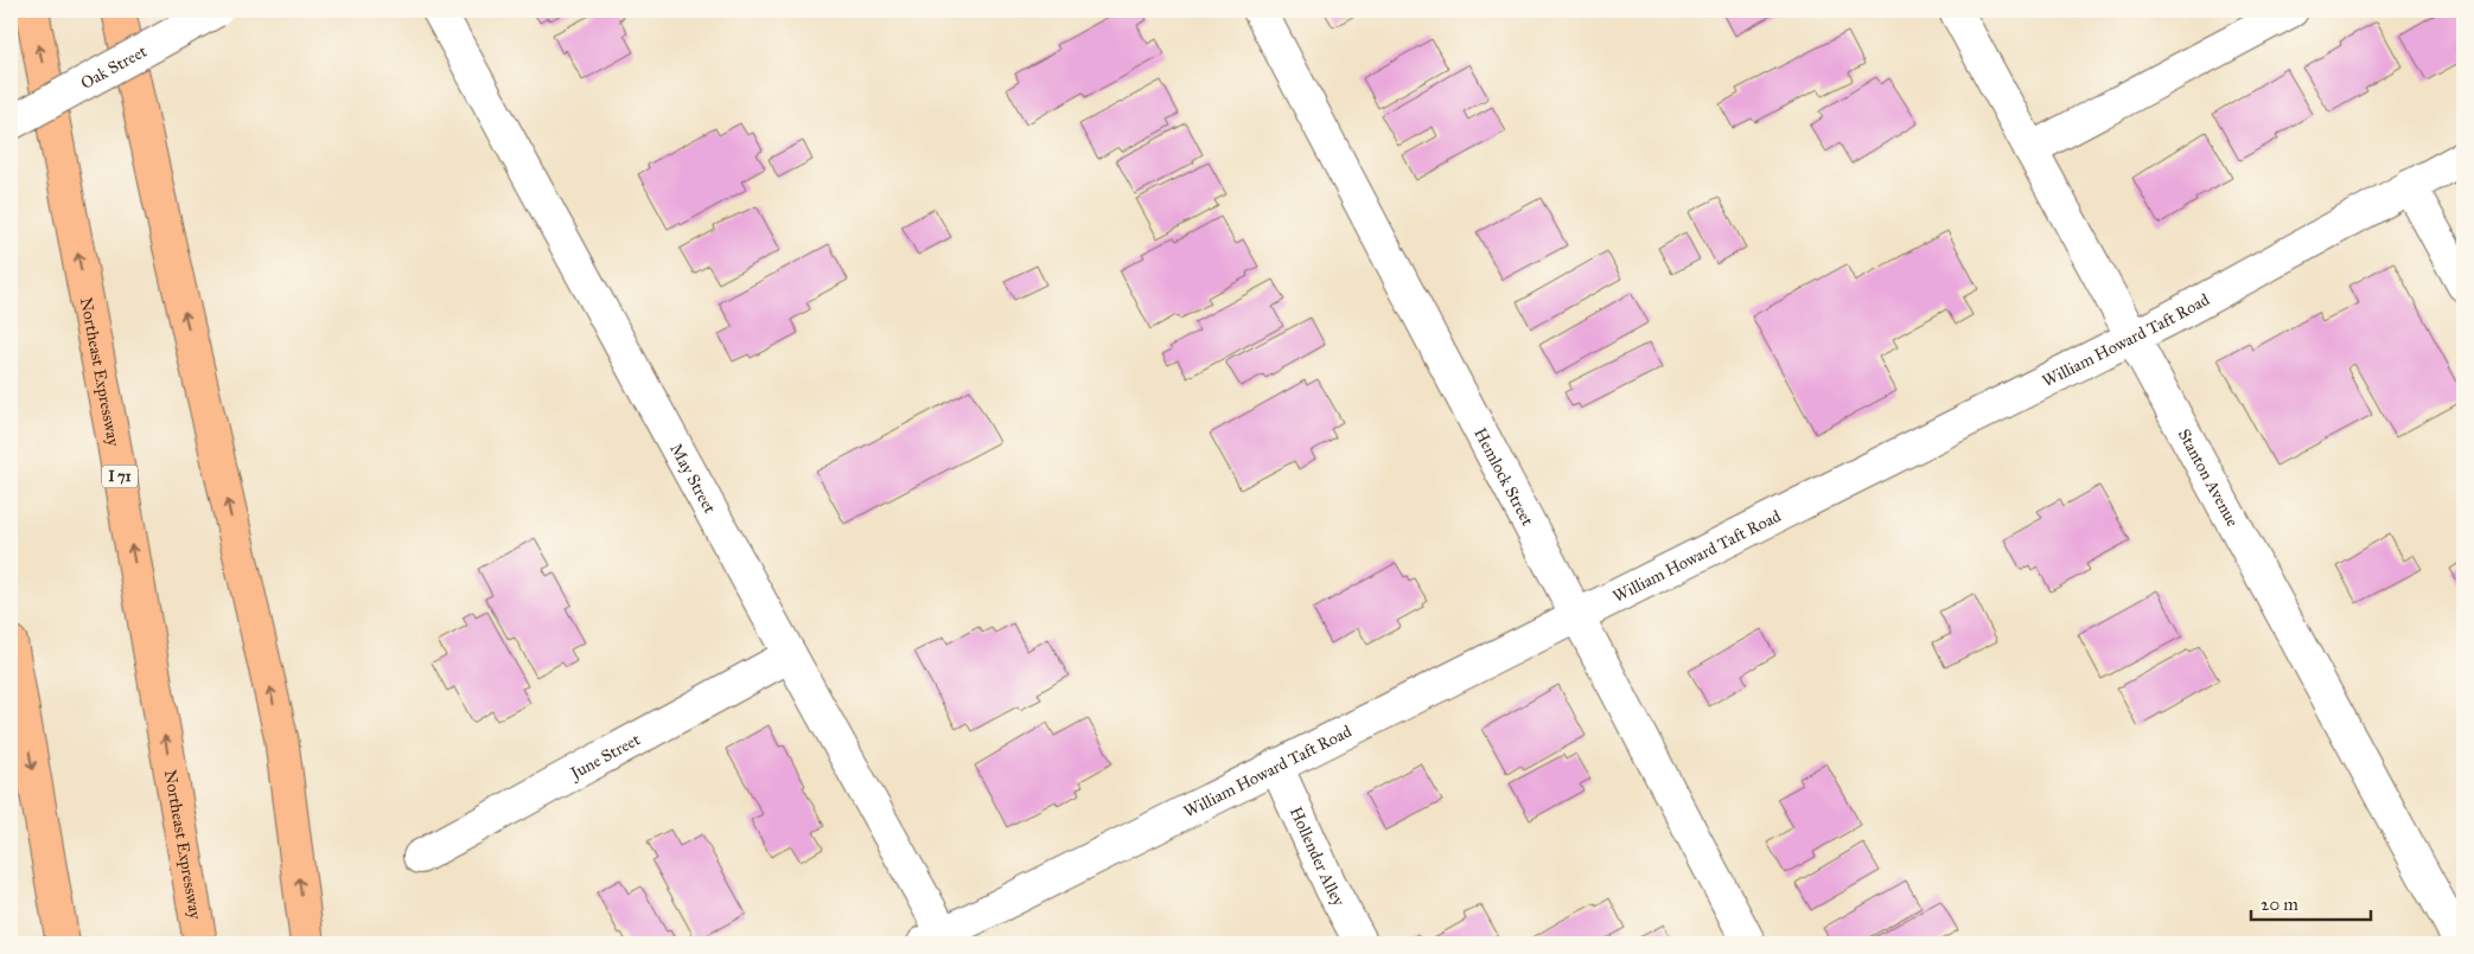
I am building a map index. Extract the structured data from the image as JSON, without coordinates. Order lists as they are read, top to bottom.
{
  "streets": {
    "highway": ["Northeast Expressway", "I 71"],
    "street": [
      "Oak Street",
      "William Howard Taft Road",
      "Hemlock Street",
      "May Street",
      "Stanton Avenue",
      "June Street",
      "Hollender Alley"
    ]
  },
  "crossings": [
    ["William Howard Taft Road", "Hemlock Street"],
    ["William Howard Taft Road", "May Street"],
    ["William Howard Taft Road", "Stanton Avenue"],
    ["William Howard Taft Road", "Hollender Alley"],
    ["May Street", "June Street"]
  ],
  "scale_bar": "20 m"
}
